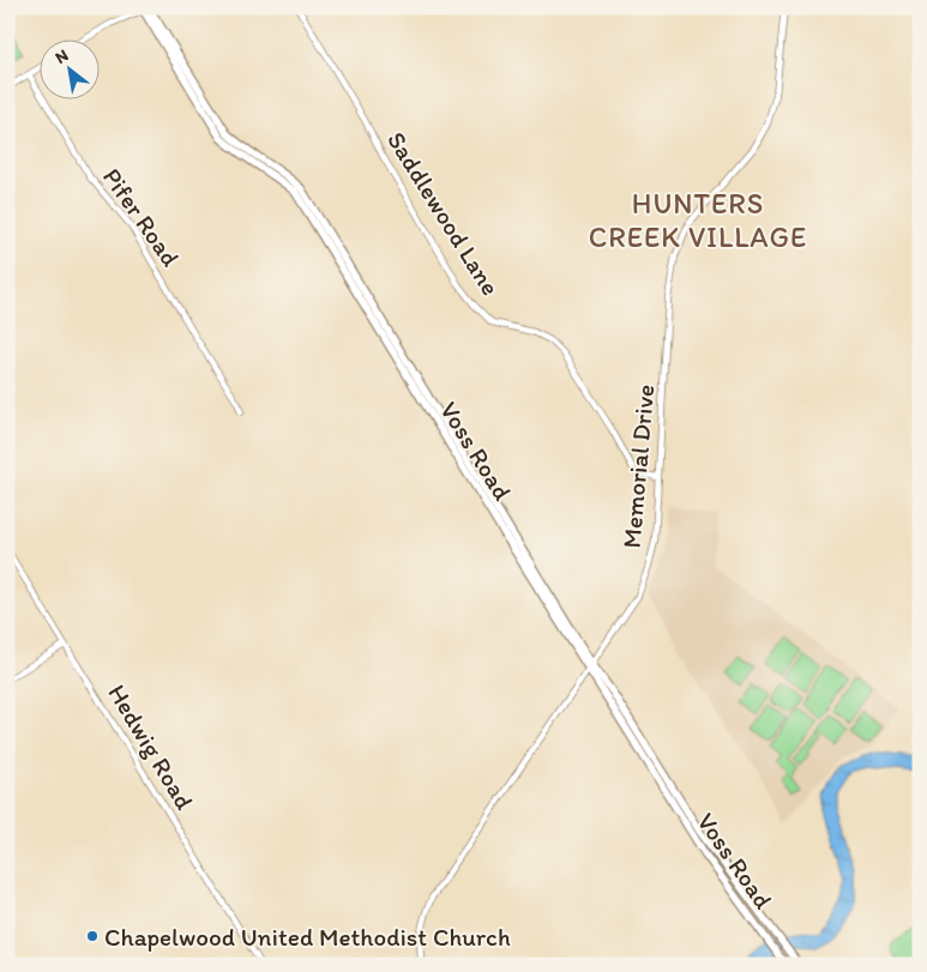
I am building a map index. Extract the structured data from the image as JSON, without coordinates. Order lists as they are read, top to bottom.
{
  "streets": {
    "main road": ["Voss Road"],
    "street": [
      "Saddlewood Lane",
      "Pifer Road",
      "Memorial Drive",
      "Hedwig Road"
    ]
  },
  "crossings": [
    ["Saddlewood Lane", "Memorial Drive"],
    ["Voss Road", "Memorial Drive"]
  ],
  "districts": ["HUNTERS CREEK VILLAGE"],
  "places": ["Chapelwood United Methodist Church"],
  "north": "top left"
}
